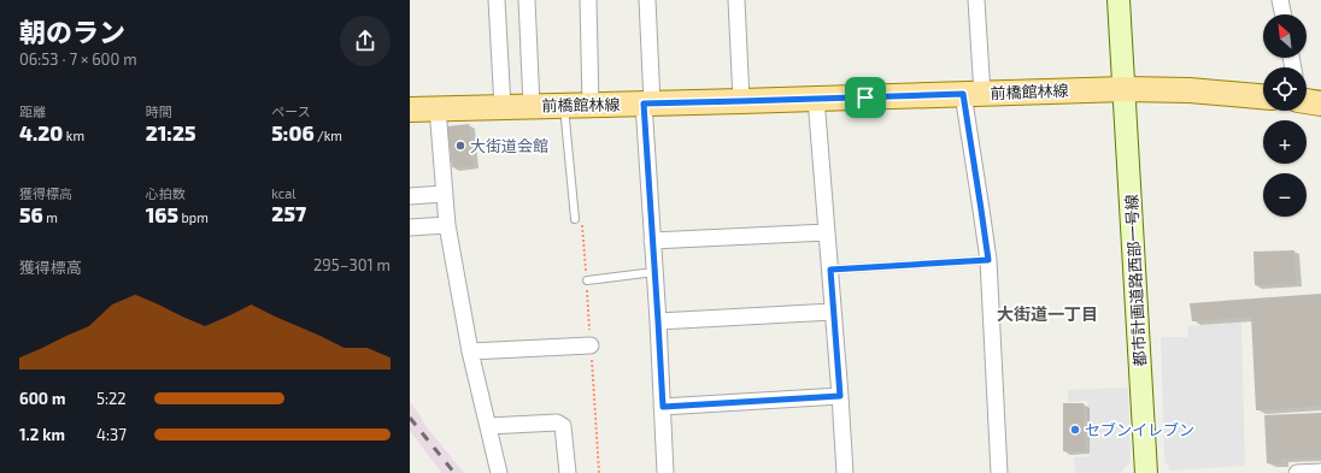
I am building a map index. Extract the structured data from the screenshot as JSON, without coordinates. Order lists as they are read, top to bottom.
{
  "streets": {
    "main road": ["前橋館林線"],
    "street": ["都市計画道路西部一号線"]
  },
  "crossings": [
    ["前橋館林線", "都市計画道路西部一号線"]
  ],
  "districts": ["大街道一丁目"],
  "places": ["大街道会館", "セブンイレブン"],
  "north": "top left",
  "page": {
    "heading": ["朝のラン", "06:53 · 7 × 600 m"],
    "map_buttons": ["+", "−"],
    "stats": [
      ["距離", "4.20 km"],
      ["時間", "21:25"],
      ["ペース", "5:06 /km"],
      ["獲得標高", "56 m"],
      ["心拍数", "165 bpm"],
      ["kcal", "257"]
    ],
    "chart": ["獲得標高", "295–301 m"],
    "list": [
      {
        "name": "600 m",
        "note": "5:22"
      },
      {
        "name": "1.2 km",
        "note": "4:37"
      }
    ]
  }
}
